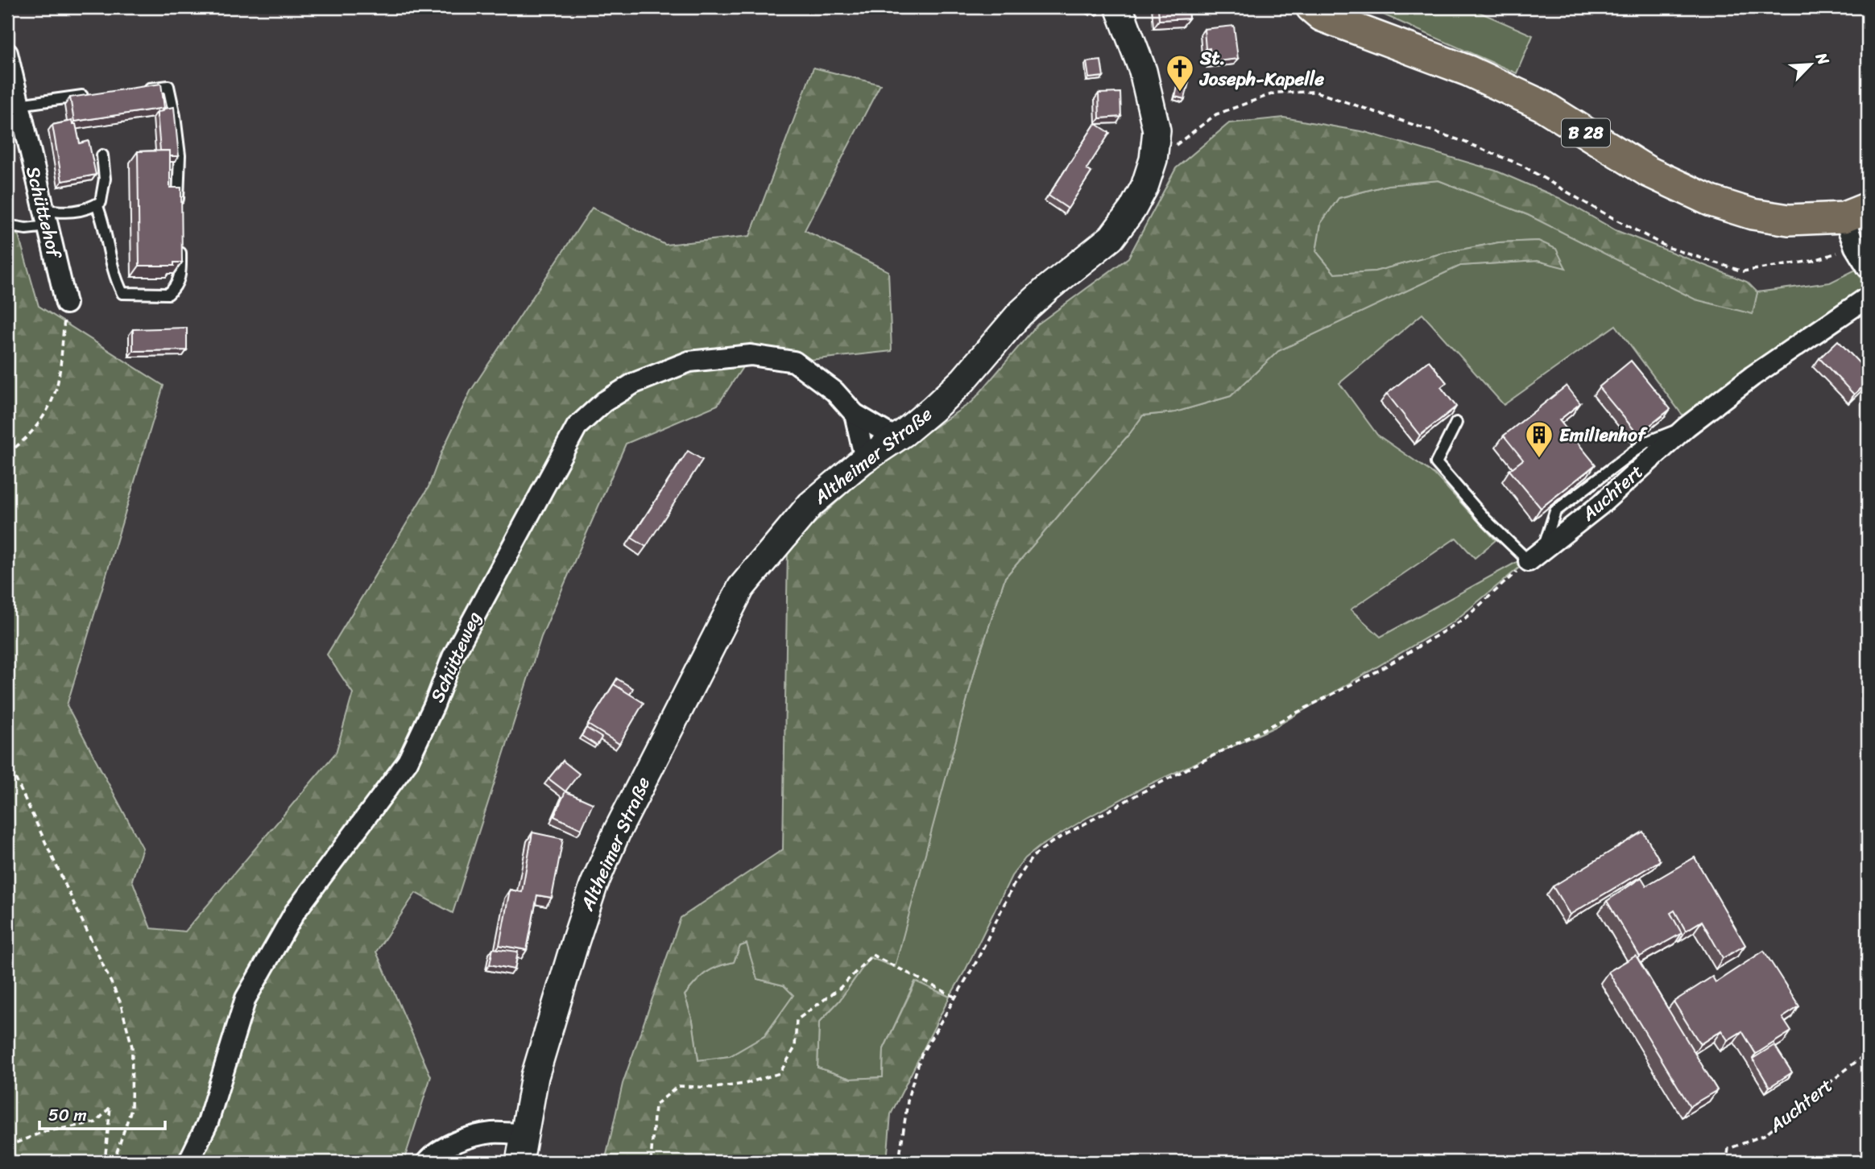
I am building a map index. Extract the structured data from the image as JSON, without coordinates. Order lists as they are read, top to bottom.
{
  "streets": {
    "main road": ["B 28"],
    "street": [
      "Schüttehof",
      "Altheimer Straße",
      "Auchtert",
      "Schütteweg"
    ]
  },
  "crossings": [
    ["Altheimer Straße", "Schütteweg"]
  ],
  "places": {
    "church": ["St. Joseph-Kapelle"],
    "building": ["Emilienhof"]
  },
  "scale_bar": "50 m",
  "north": "top right"
}
